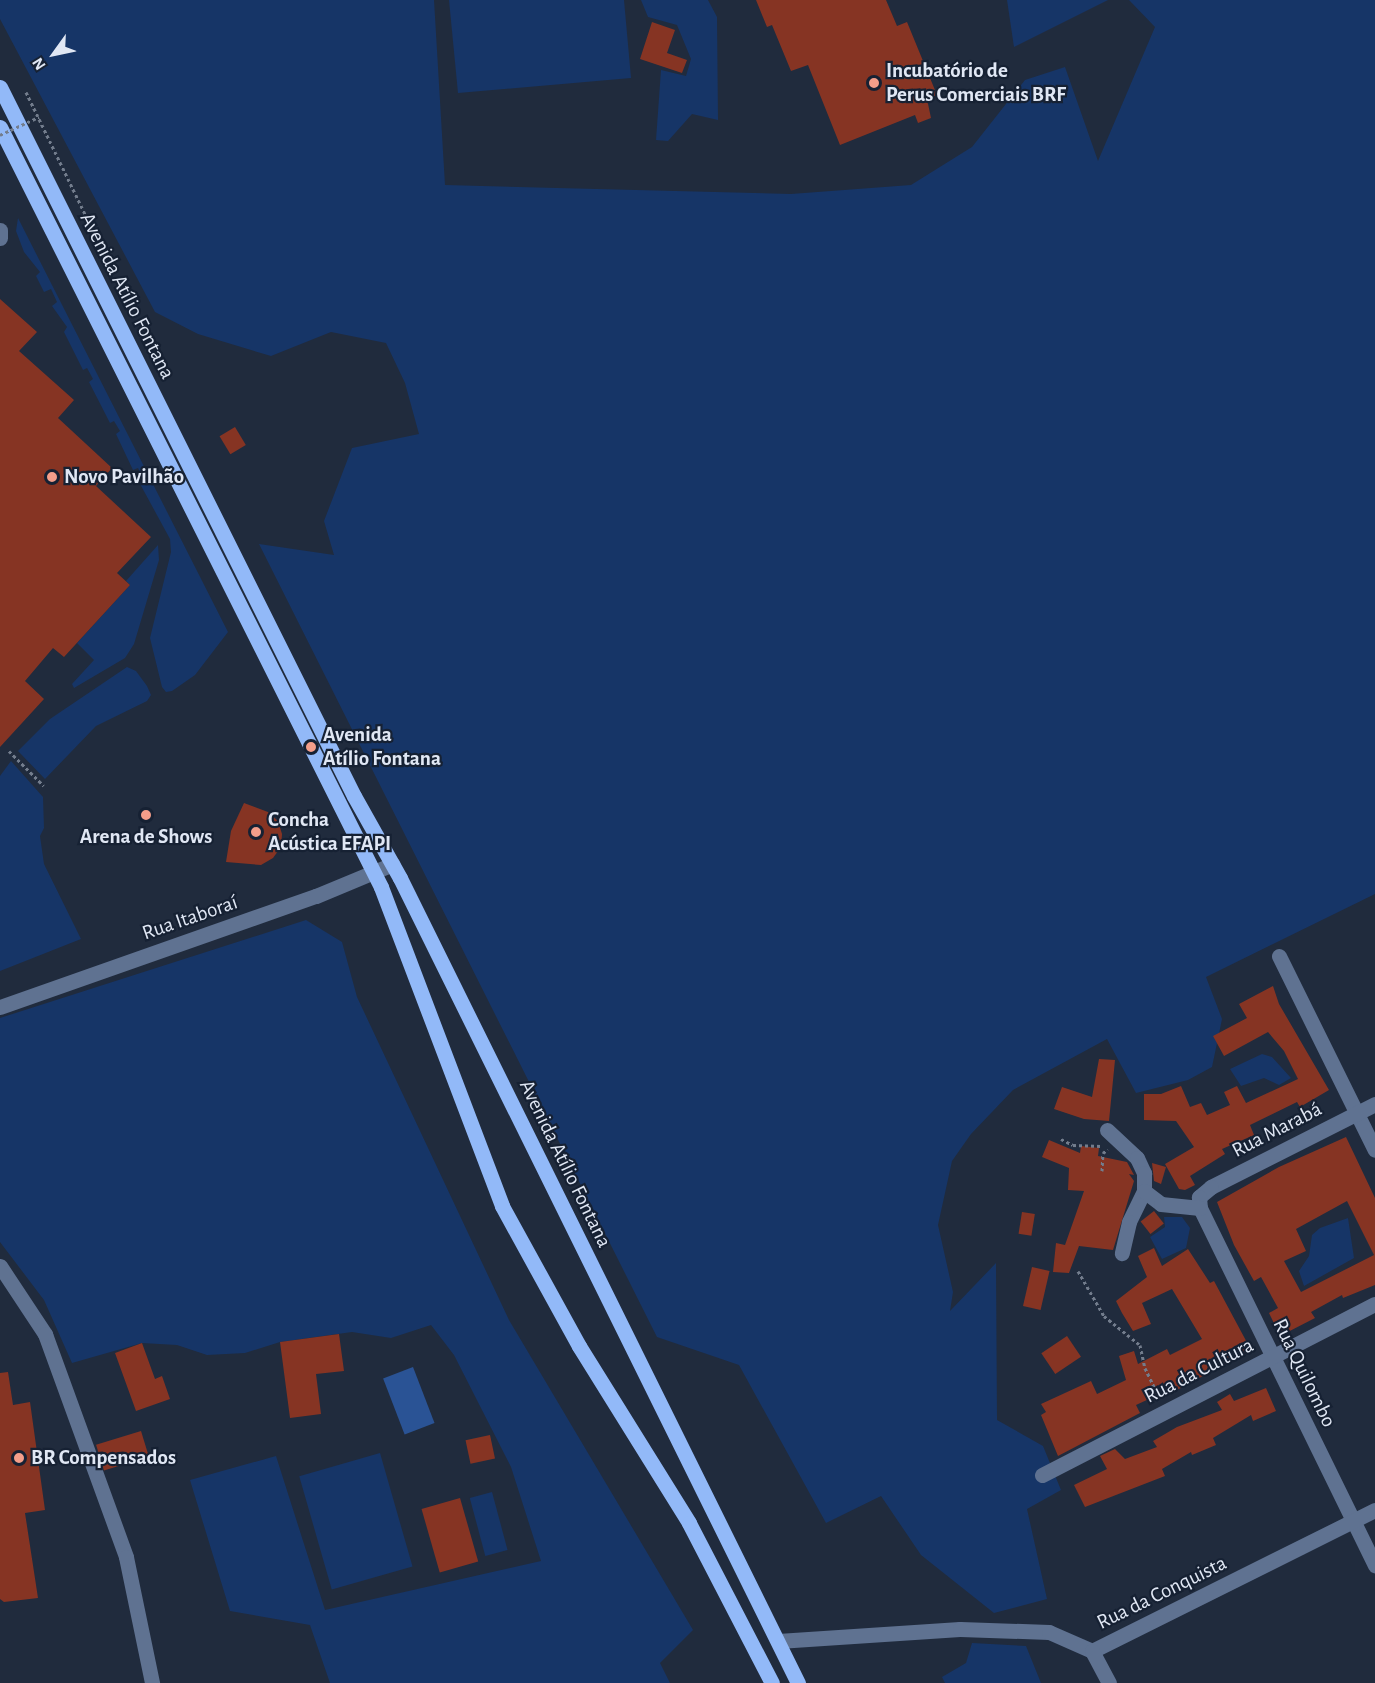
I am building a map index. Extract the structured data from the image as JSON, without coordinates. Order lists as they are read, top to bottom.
{
  "streets": {
    "main road": ["Avenida Atílio Fontana"],
    "street": [
      "Rua Itaboraí",
      "Rua Marabá",
      "Rua da Cultura",
      "Rua Quilombo",
      "Rua da Conquista"
    ]
  },
  "crossings": [
    ["Avenida Atílio Fontana", "Rua Itaboraí"],
    ["Avenida Atílio Fontana", "Rua da Conquista"],
    ["Rua Marabá", "Rua Quilombo"],
    ["Rua da Cultura", "Rua Quilombo"],
    ["Rua Quilombo", "Rua da Conquista"]
  ],
  "places": [
    "Incubatório de Perus Comerciais BRF",
    "Novo Pavilhão",
    "Avenida Atílio Fontana",
    "Arena de Shows",
    "Concha Acústica EFAPI",
    "BR Compensados"
  ],
  "north": "bottom left"
}
